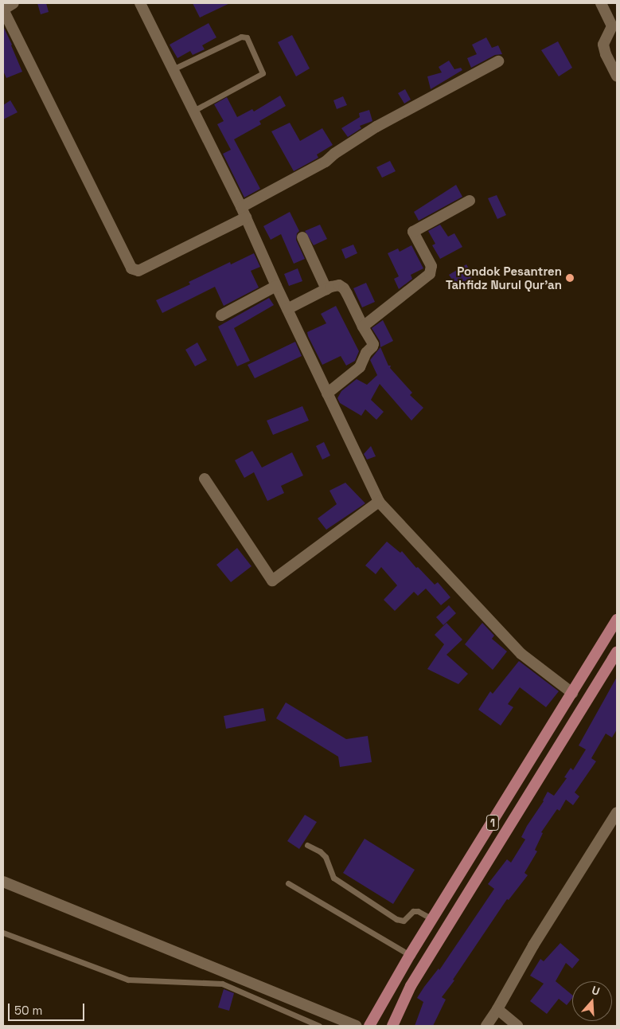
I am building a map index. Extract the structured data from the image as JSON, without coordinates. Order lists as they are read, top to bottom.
{
  "streets": {
    "highway": ["1"]
  },
  "places": ["Pondok Pesantren Tahfidz Nurul Qur'an"],
  "scale_bar": "50 m",
  "north": "top"
}
